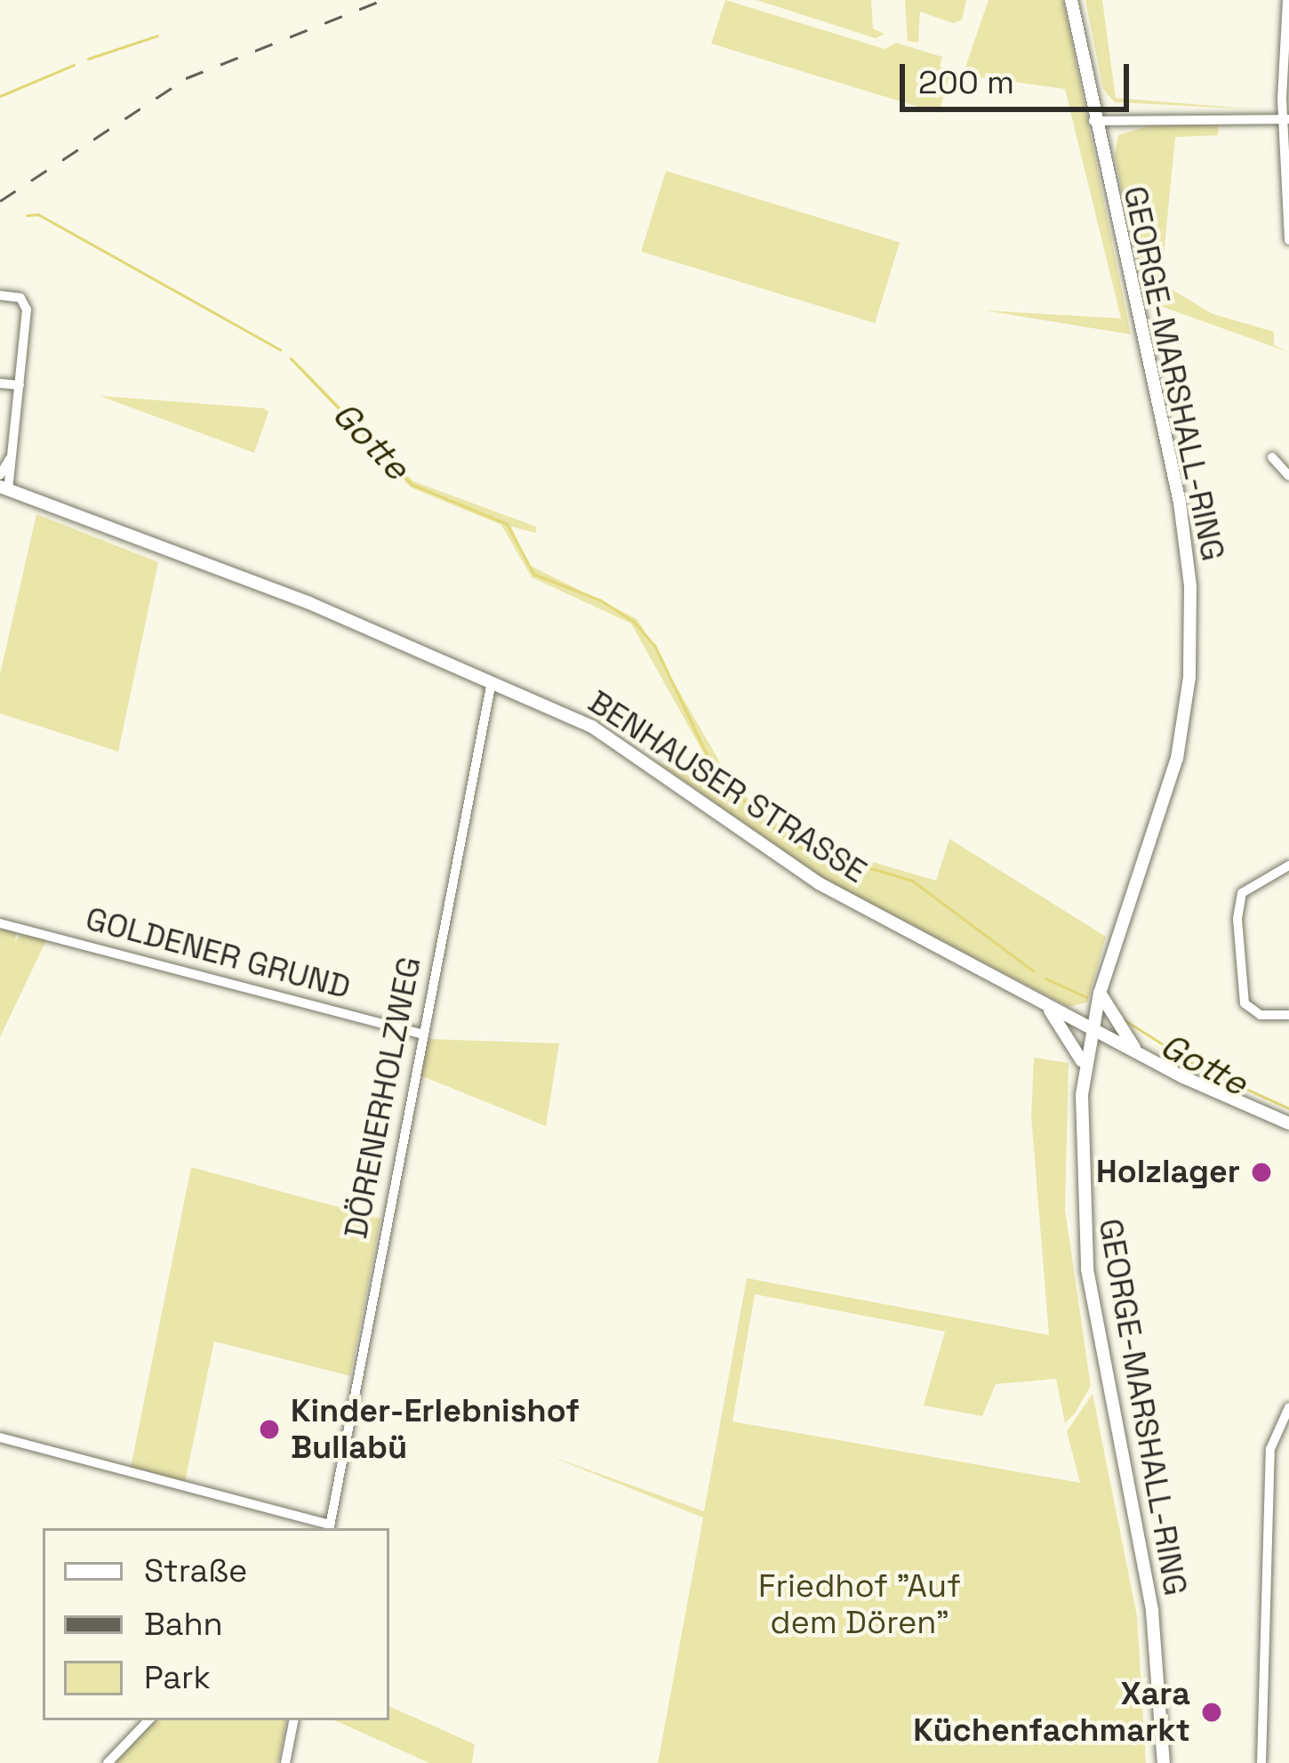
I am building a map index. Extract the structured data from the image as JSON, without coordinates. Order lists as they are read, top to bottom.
{
  "streets": {
    "main road": ["GEORGE-MARSHALL-RING", "BENHAUSER STRASSE"],
    "street": ["GOLDENER GRUND", "DÖRENERHOLZWEG"]
  },
  "crossings": [
    ["GEORGE-MARSHALL-RING", "BENHAUSER STRASSE"],
    ["BENHAUSER STRASSE", "DÖRENERHOLZWEG"],
    ["GOLDENER GRUND", "DÖRENERHOLZWEG"]
  ],
  "water": ["Gotte"],
  "parks": ["Friedhof \"Auf dem Dören\""],
  "places": ["Holzlager", "Kinder-Erlebnishof Bullabü", "Xara Küchenfachmarkt"],
  "legend": ["Straße", "Bahn", "Park"],
  "scale_bar": "200 m"
}
